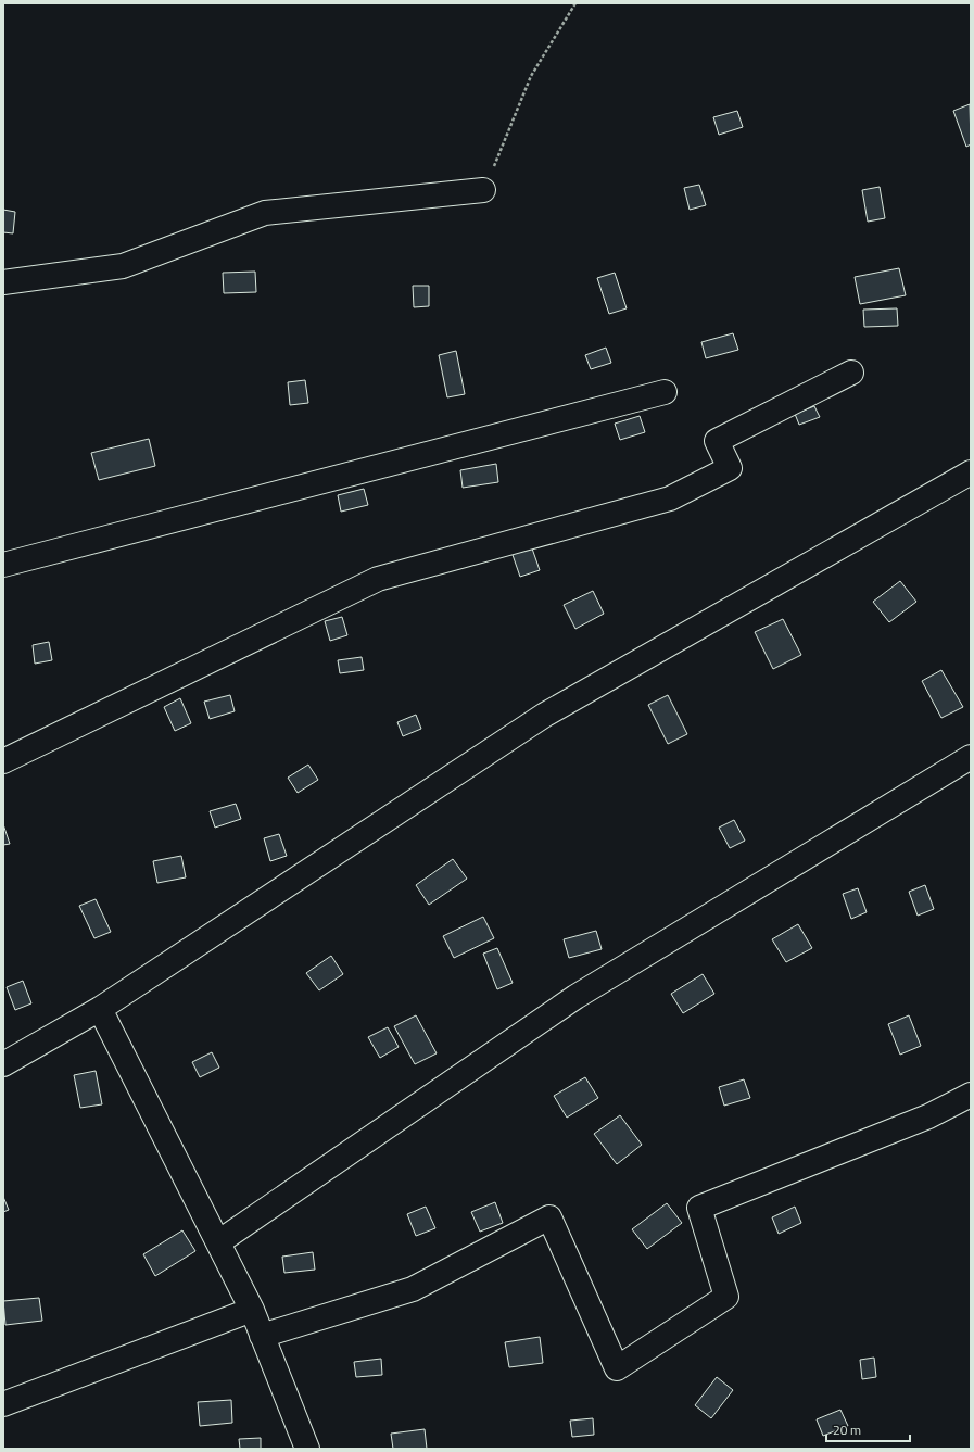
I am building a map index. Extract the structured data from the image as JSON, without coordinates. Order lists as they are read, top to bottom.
{
  "scale_bar": "20 m"
}
